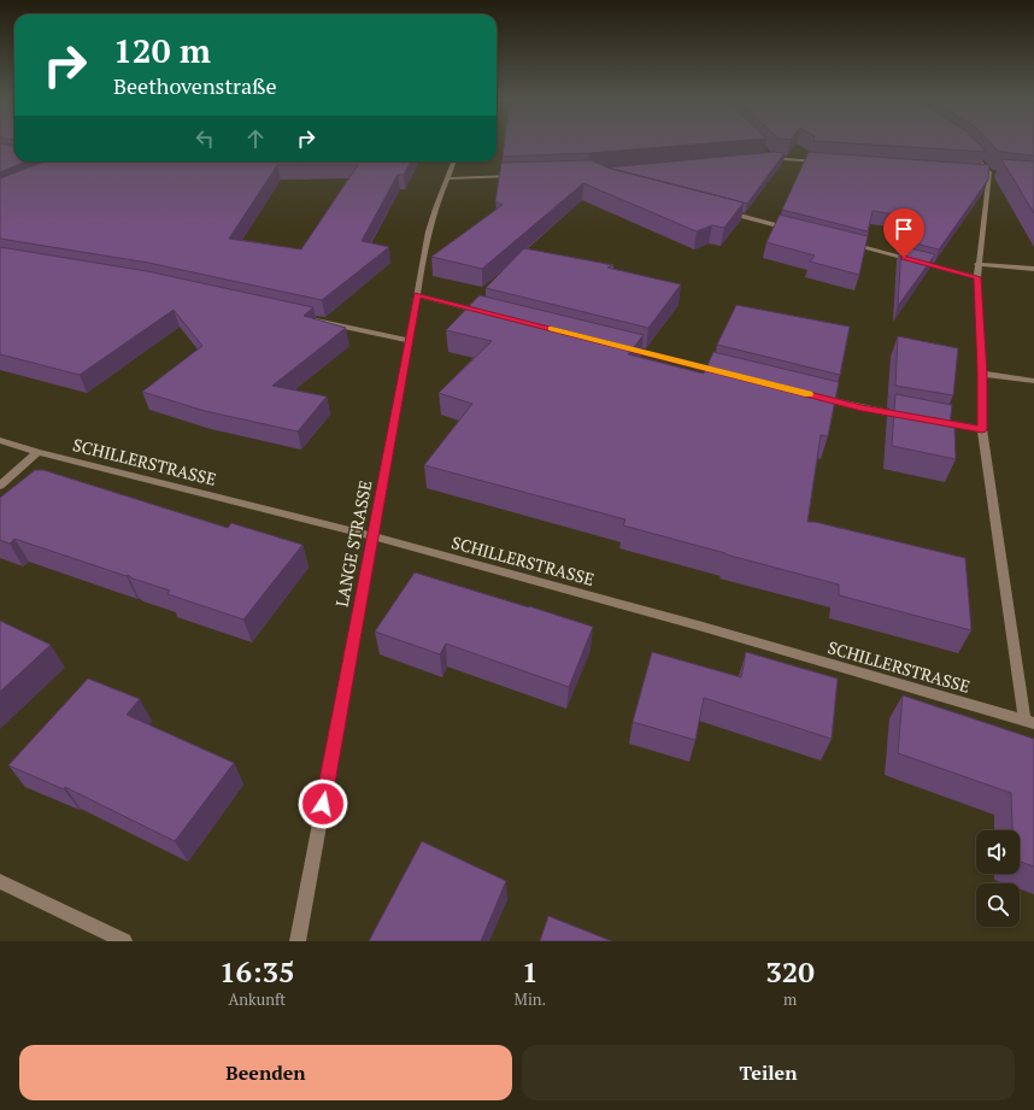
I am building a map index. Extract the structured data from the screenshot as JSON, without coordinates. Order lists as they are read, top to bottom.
{
  "streets": {
    "street": ["SCHILLERSTRASSE", "LANGE STRASSE"]
  },
  "crossings": [
    ["SCHILLERSTRASSE", "LANGE STRASSE"]
  ],
  "page": {
    "turn": ["120 m", "Beethovenstraße"],
    "eta": [
      "16:35",
      "Ankunft",
      "1",
      "Min.",
      "320",
      "m"
    ],
    "buttons": ["Beenden", "Teilen"]
  }
}
